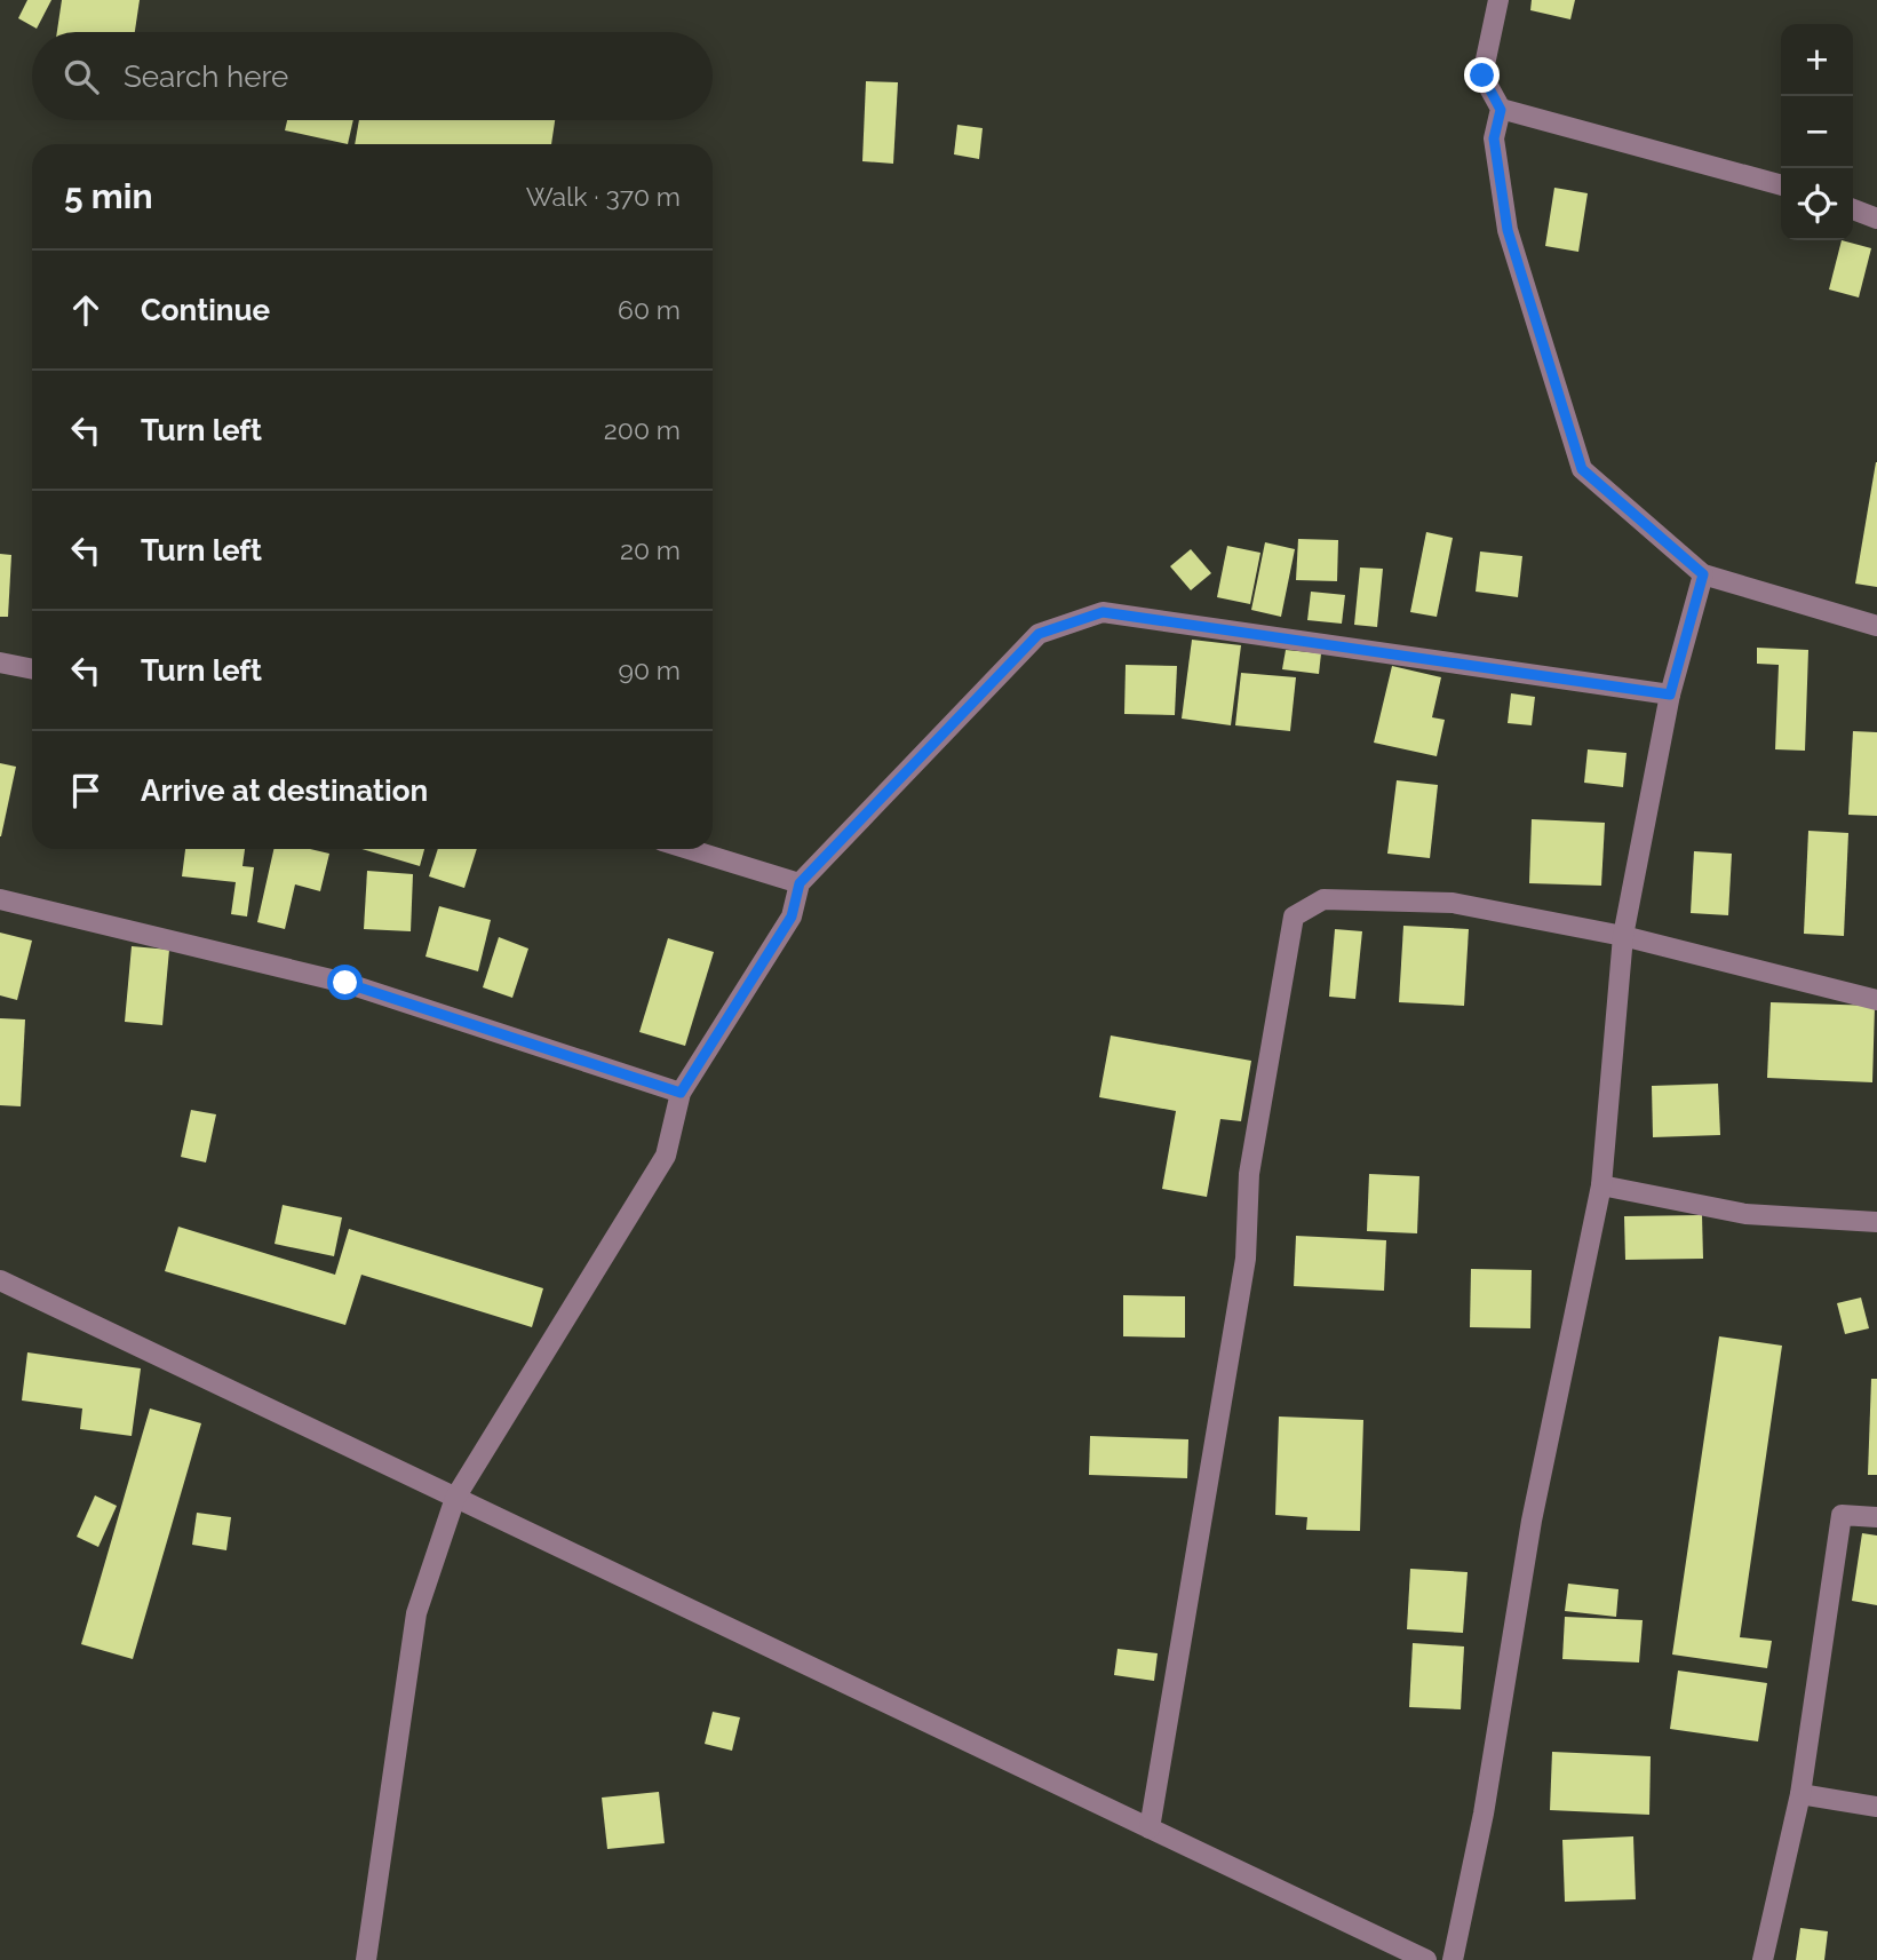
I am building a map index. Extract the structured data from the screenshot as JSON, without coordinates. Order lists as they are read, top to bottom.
{
  "page": {
    "map_buttons": ["+", "−"],
    "search": "Search here",
    "heading": ["5 min", "Walk · 370 m"],
    "list": [
      ["Continue", "60 m"],
      ["Turn left", "200 m"],
      ["Turn left", "20 m"],
      ["Turn left", "90 m"],
      "Arrive at destination"
    ]
  }
}
